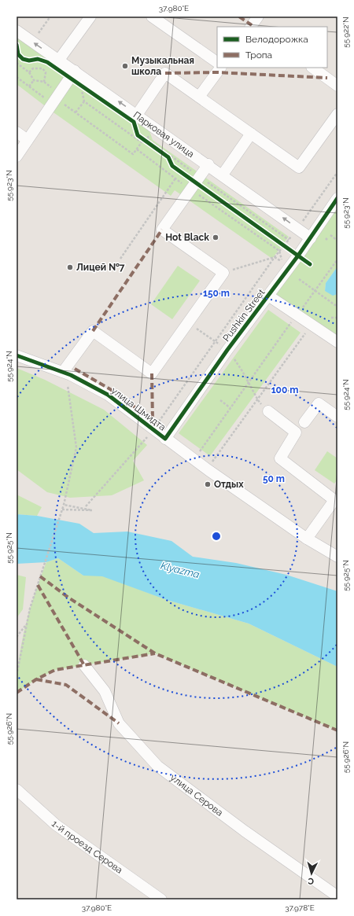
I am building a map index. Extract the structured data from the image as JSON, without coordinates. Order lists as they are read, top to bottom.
{
  "streets": {
    "street": [
      "Парковая улица",
      "Pushkin Street",
      "улица Шмидта",
      "улица Серова",
      "1-й проезд Серова"
    ]
  },
  "crossings": [
    ["Парковая улица", "Pushkin Street"],
    ["Pushkin Street", "улица Шмидта"]
  ],
  "one_way": ["Парковая улица"],
  "water": ["Klyazma"],
  "places": [
    "Музыкальная школа",
    "Hot Black",
    "Лицей №7",
    "Отдых"
  ],
  "legend": ["Велодорожка", "Тропа"],
  "north": "bottom",
  "coordinates": [
    "37.980°E",
    "55.922°N",
    "55.923°N",
    "55.924°N",
    "55.925°N",
    "55.926°N",
    "37.978°E"
  ],
  "rings": ["150 m", "100 m", "50 m"]
}
